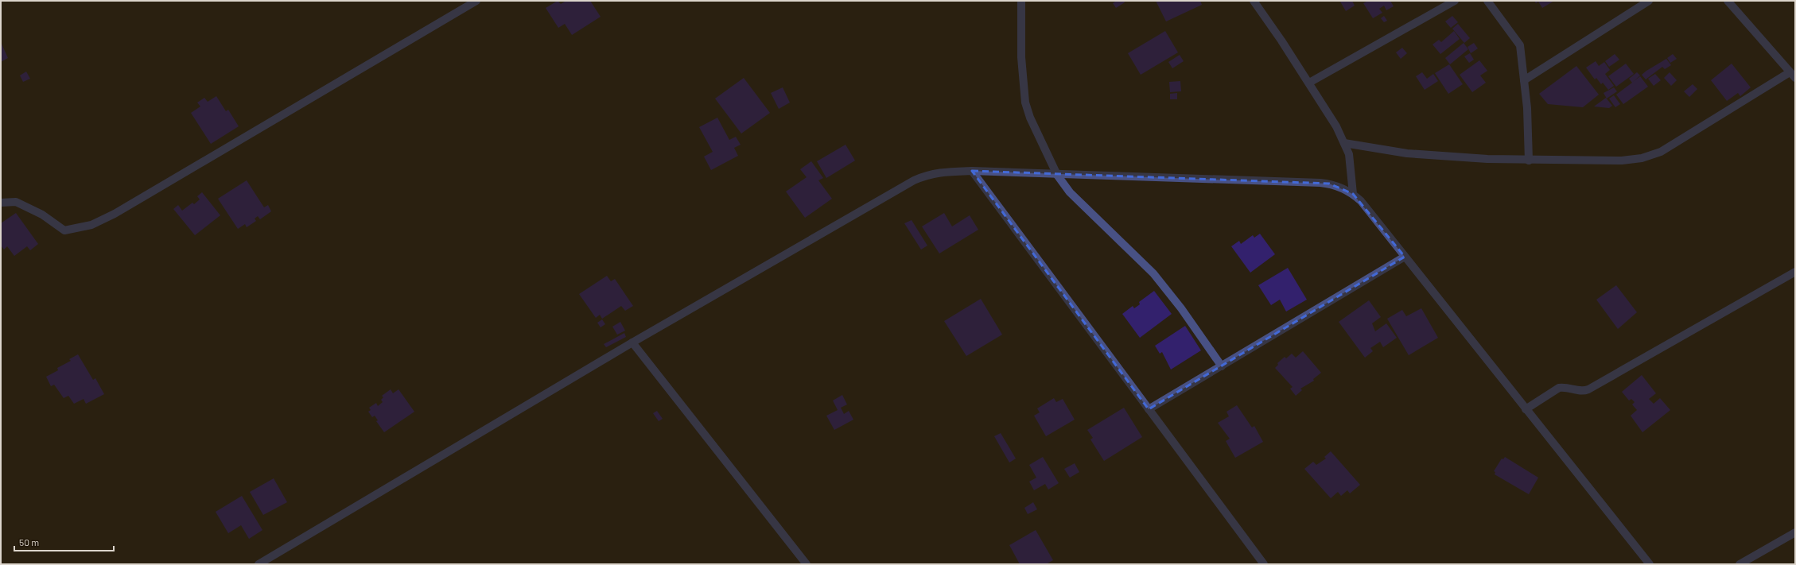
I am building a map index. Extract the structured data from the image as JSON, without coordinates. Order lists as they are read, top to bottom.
{
  "scale_bar": "50 m"
}
